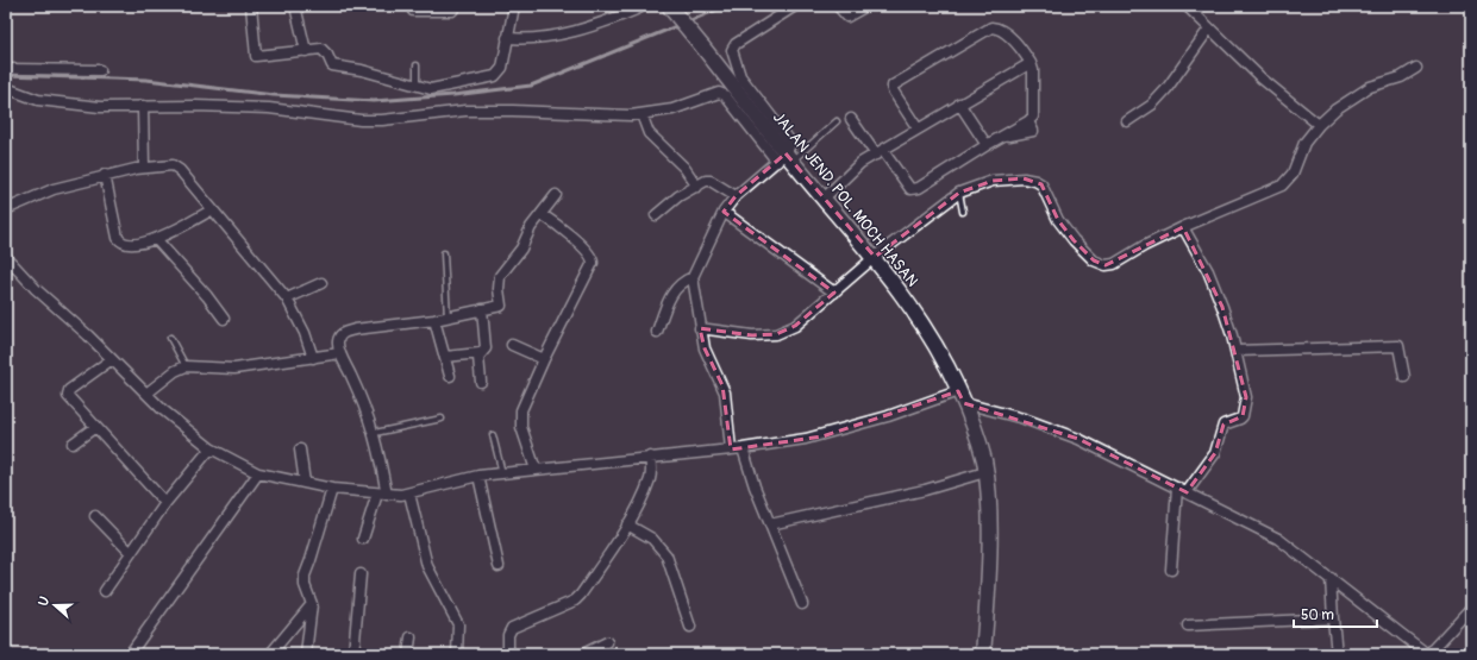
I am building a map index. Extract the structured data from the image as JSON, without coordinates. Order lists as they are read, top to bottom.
{
  "streets": {
    "main road": ["JALAN JEND. POL. MOCH HASAN"]
  },
  "scale_bar": "50 m",
  "north": "left"
}
